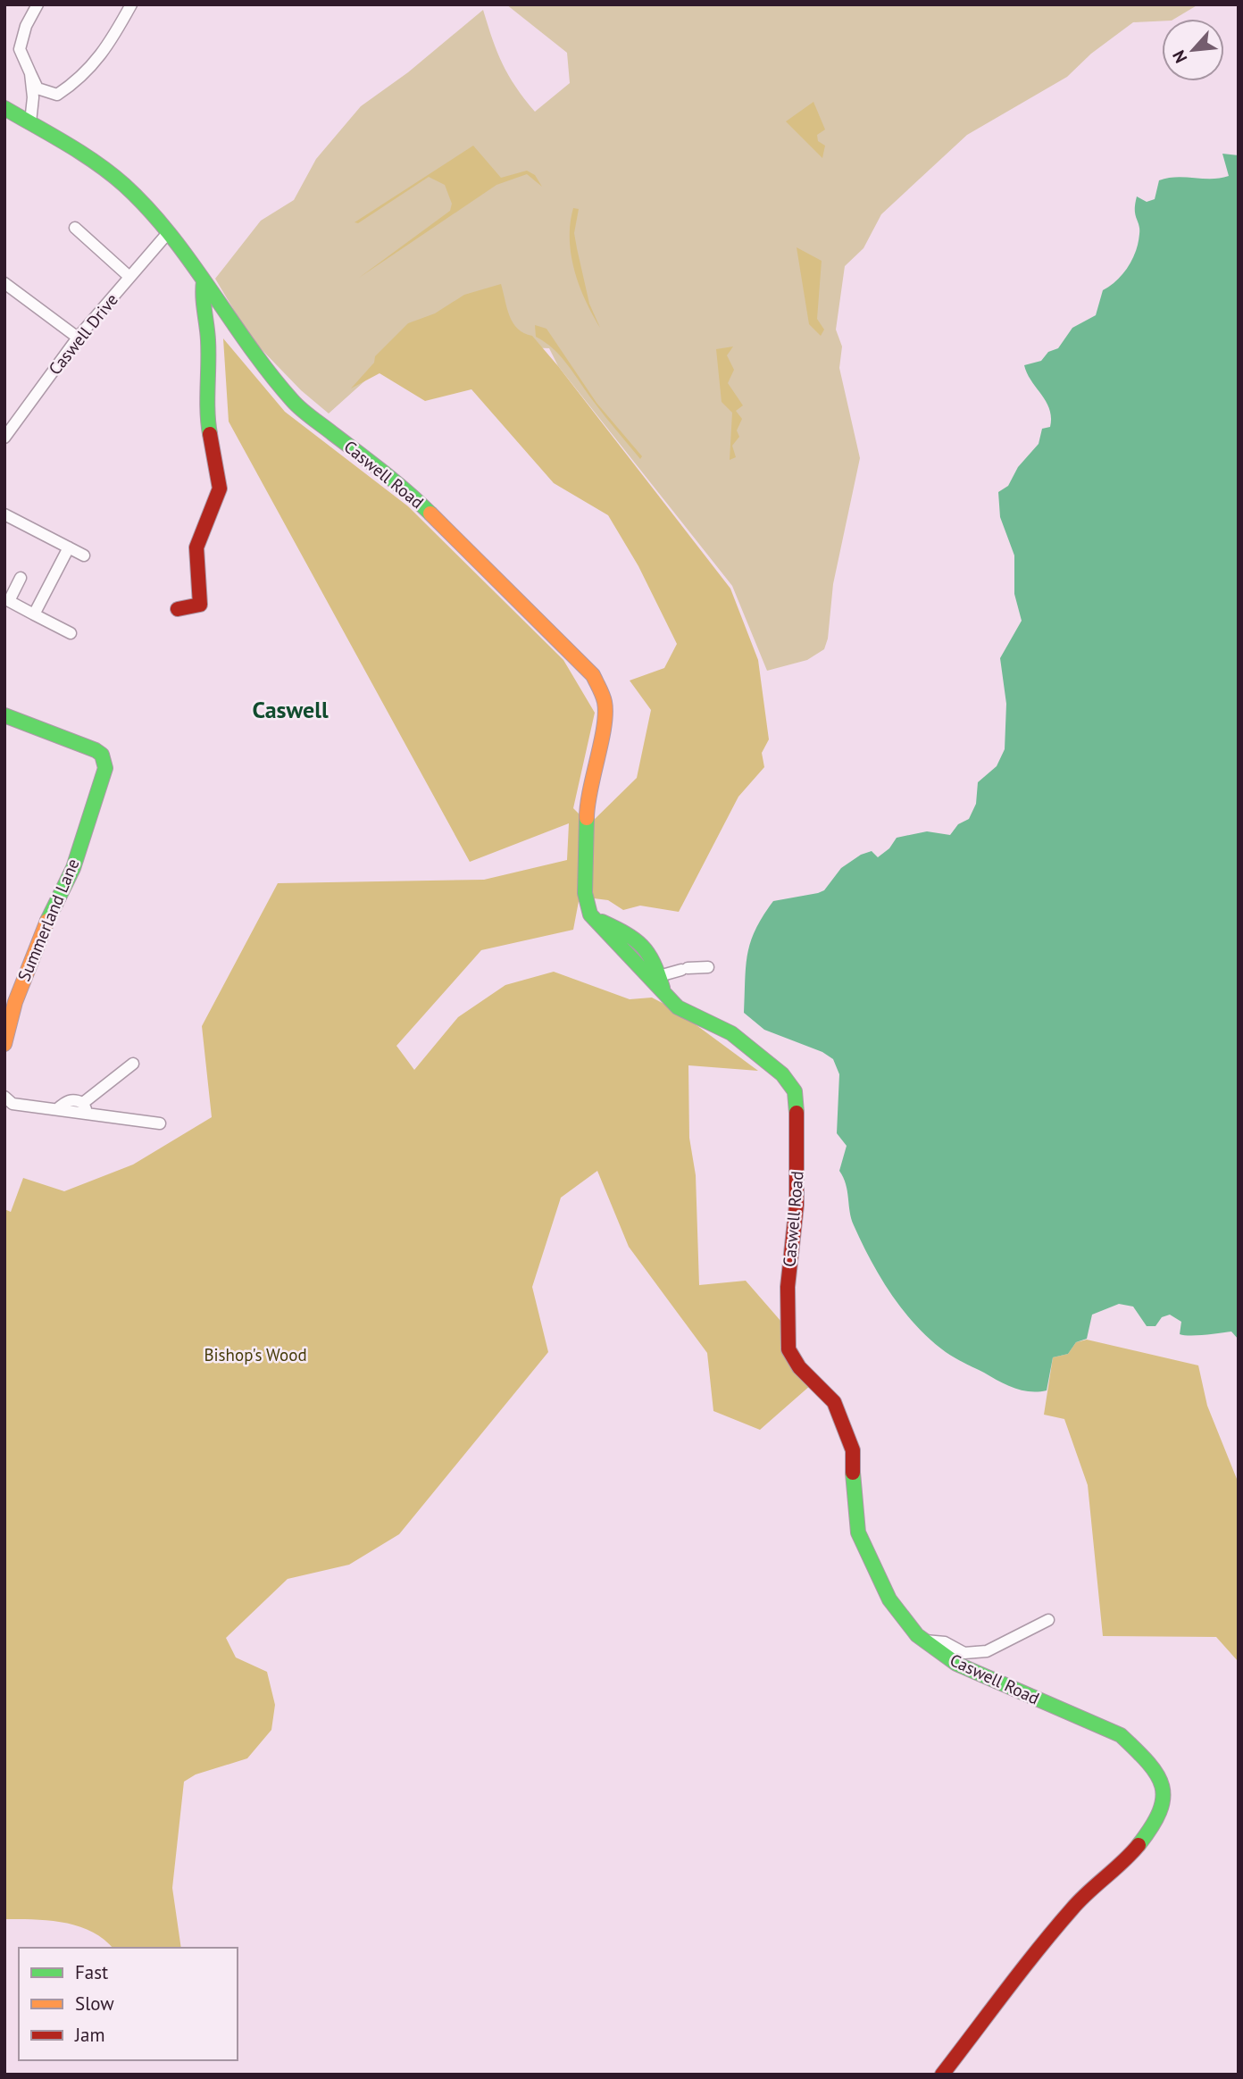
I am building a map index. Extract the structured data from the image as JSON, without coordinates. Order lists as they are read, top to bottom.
{
  "streets": {
    "street": ["Caswell Drive", "Caswell Road", "Summerland Lane"]
  },
  "crossings": [
    ["Caswell Drive", "Caswell Road"]
  ],
  "districts": ["Caswell"],
  "parks": ["Bishop's Wood"],
  "legend": ["Fast", "Slow", "Jam"],
  "north": "bottom left"
}
